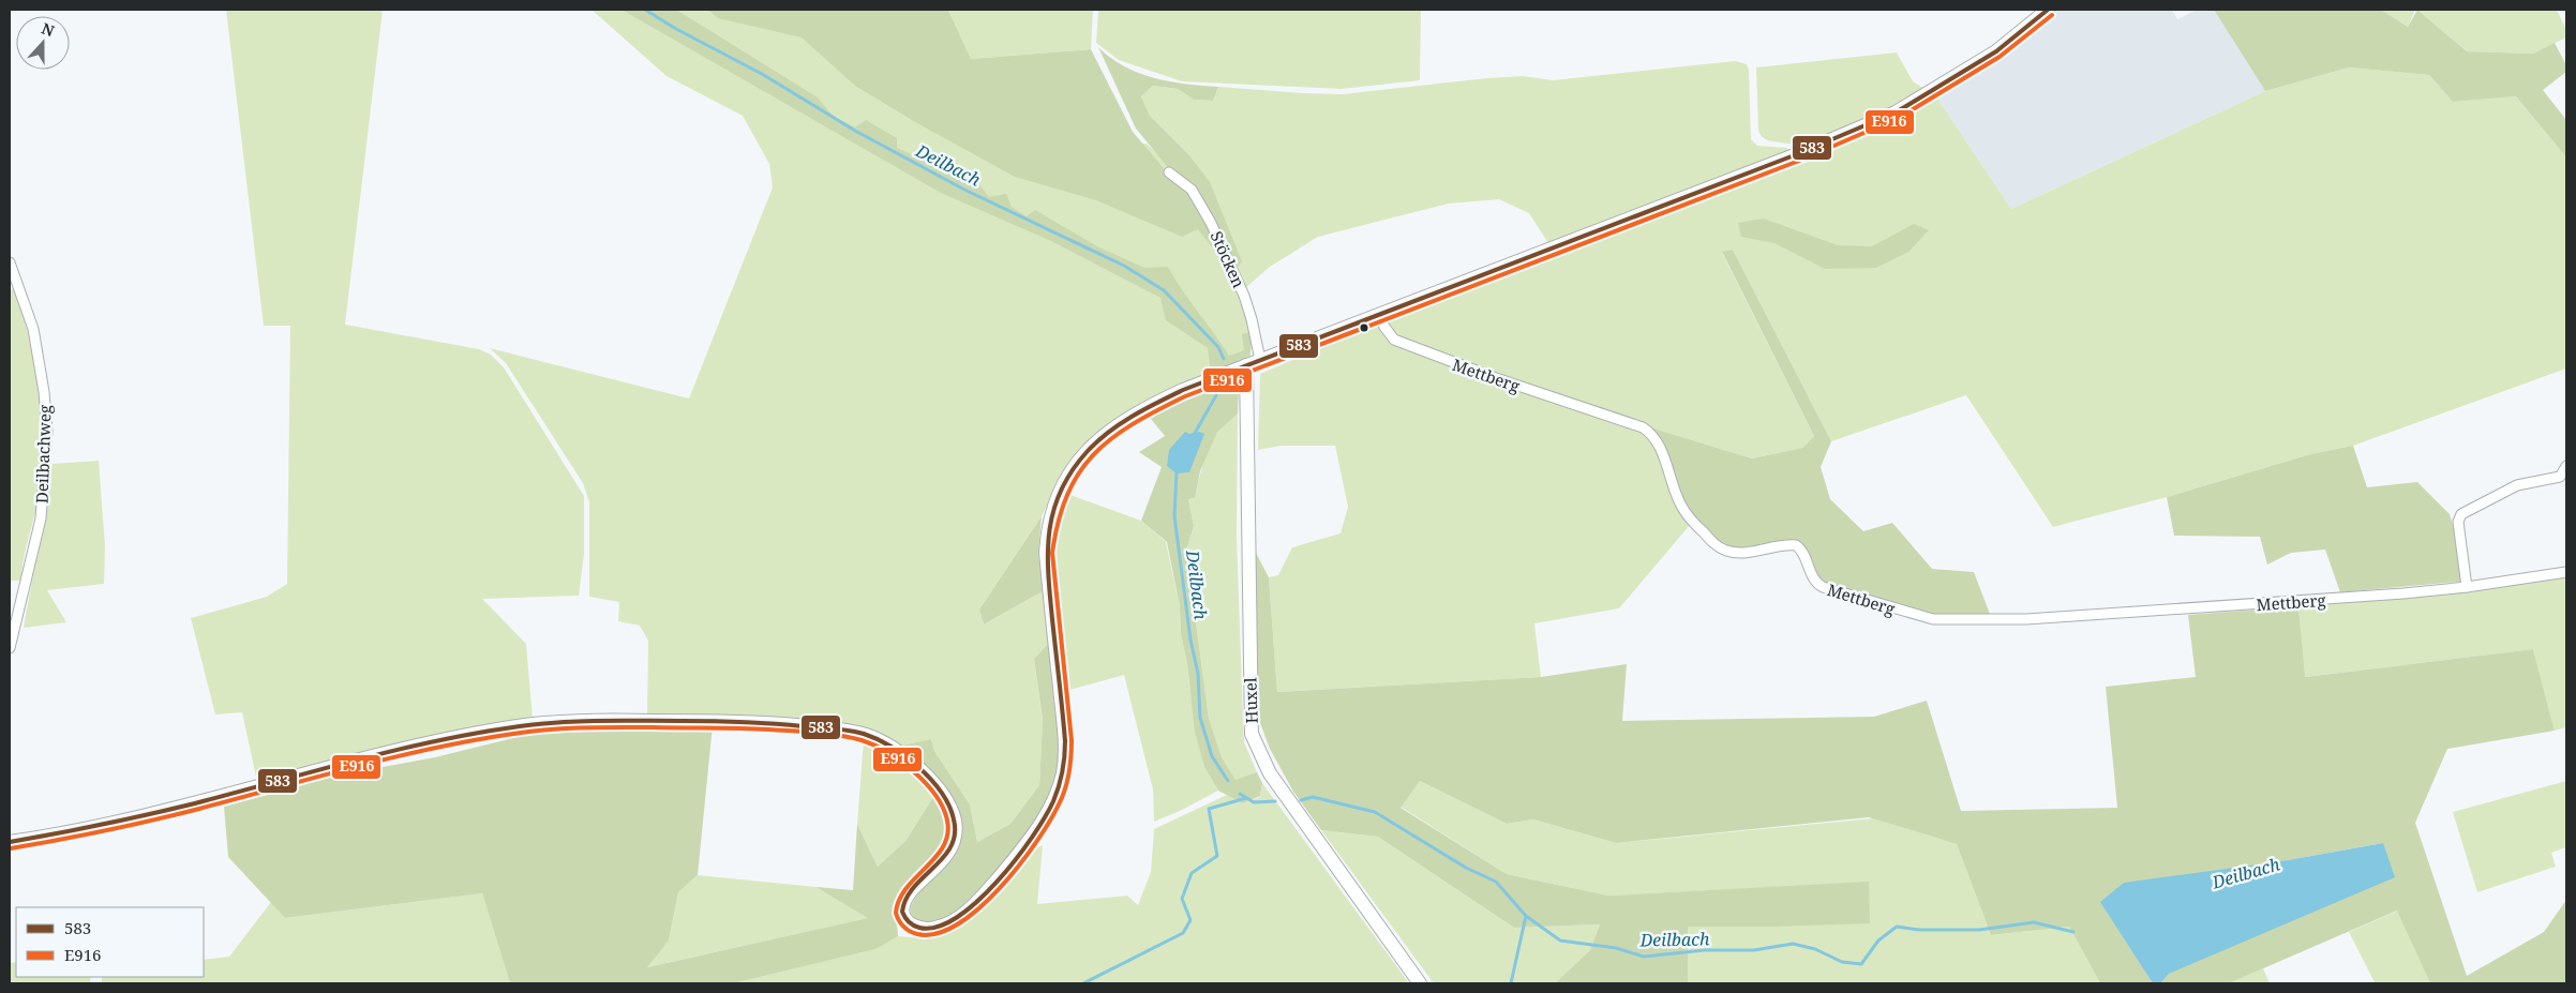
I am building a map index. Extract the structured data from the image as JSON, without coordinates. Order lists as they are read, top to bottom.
{
  "streets": {
    "main road": ["Huxel"],
    "street": ["Stöcken", "Mettberg", "Deilbachweg"]
  },
  "water": ["Deilbach"],
  "lines": ["transit line 583", "transit line E916"],
  "legend": ["583", "E916"],
  "north": "top"
}
